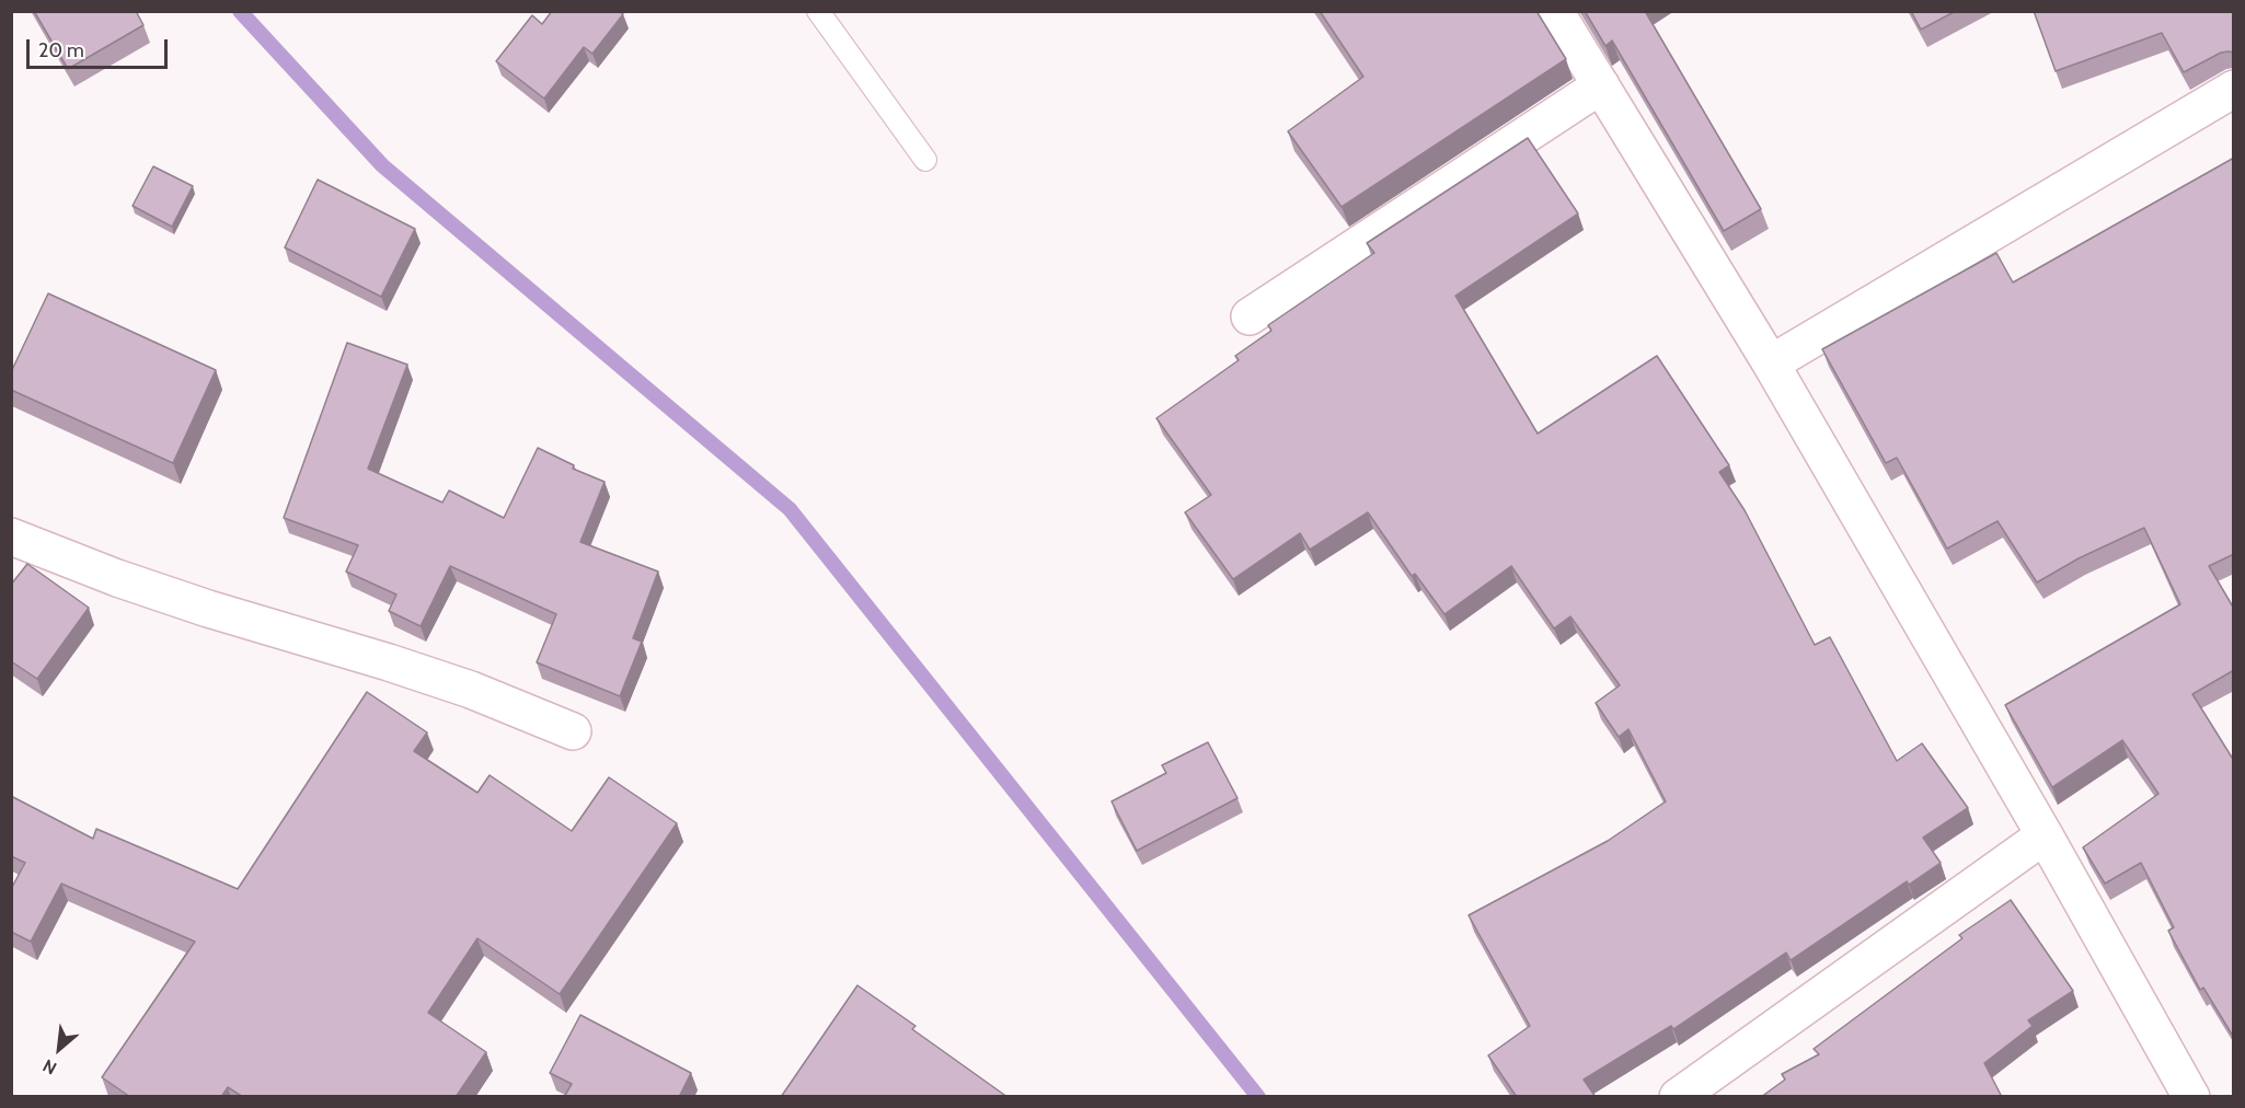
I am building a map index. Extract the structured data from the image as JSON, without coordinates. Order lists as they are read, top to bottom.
{
  "scale_bar": "20 m",
  "north": "bottom left"
}
